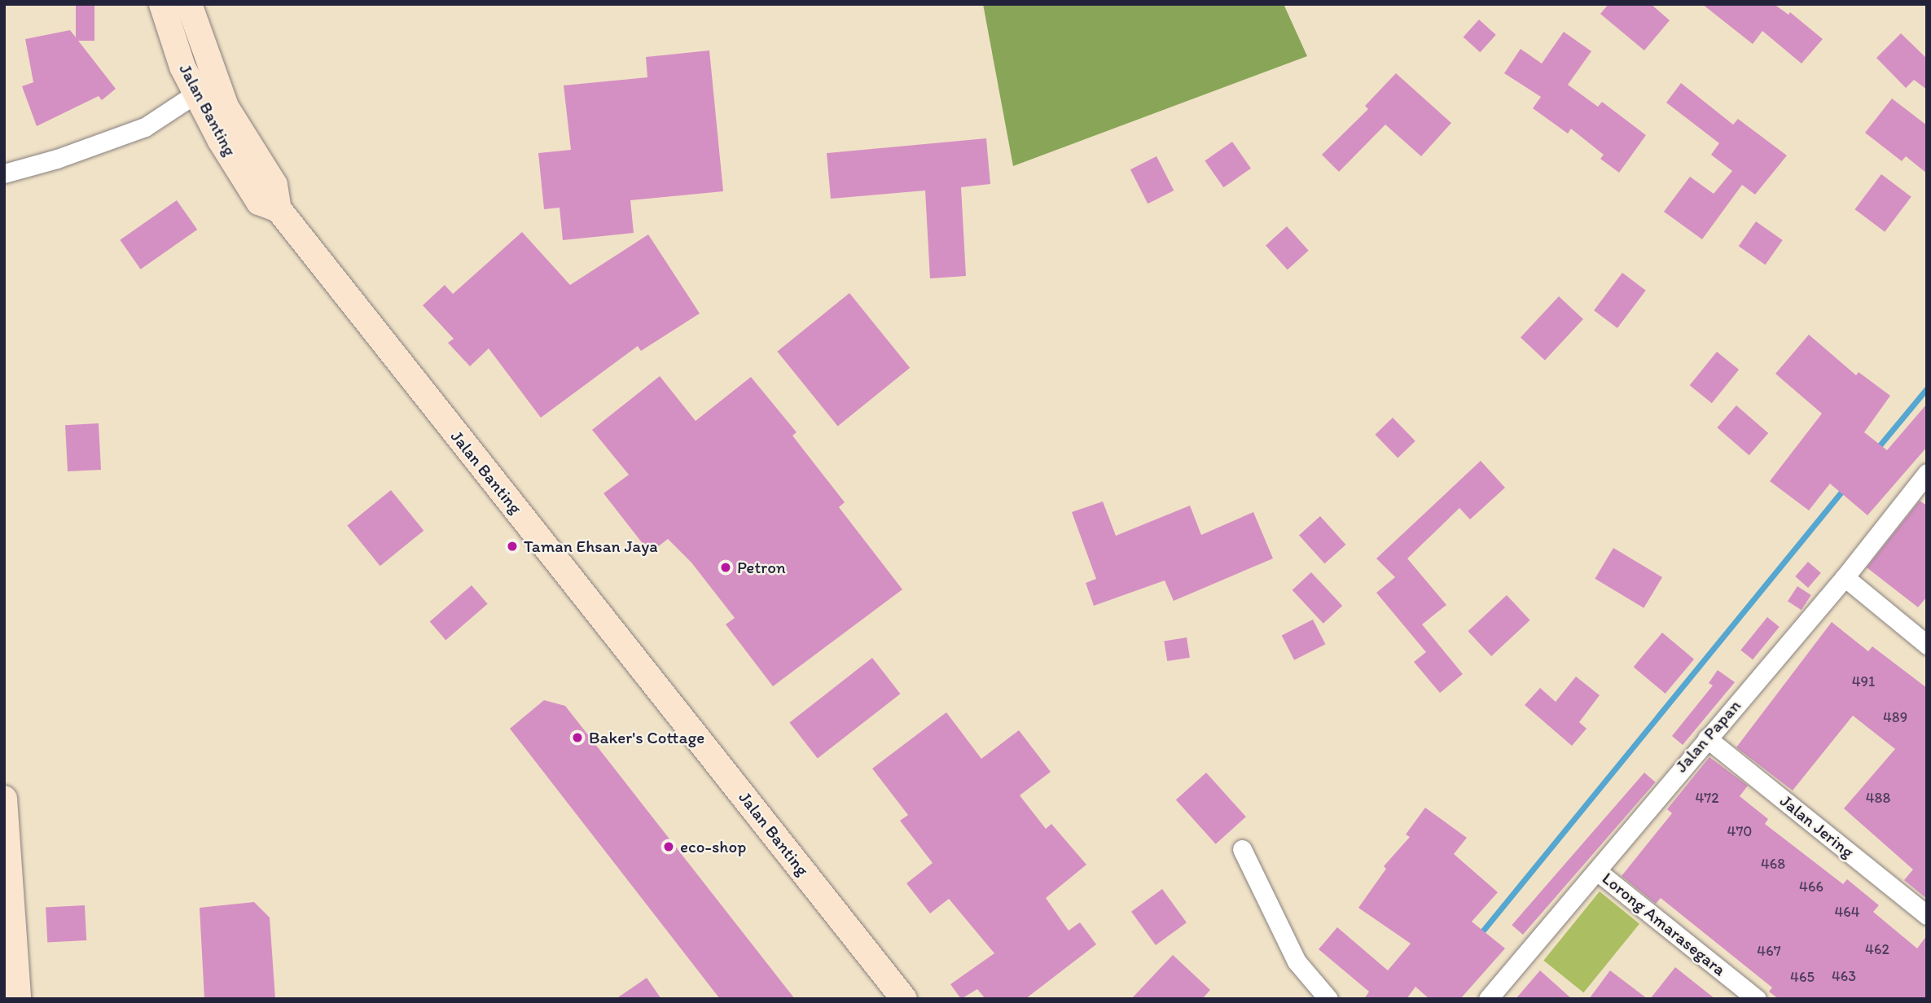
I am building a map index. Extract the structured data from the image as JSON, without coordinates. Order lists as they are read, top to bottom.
{
  "streets": {
    "main road": ["Jalan Banting"],
    "street": ["Jalan Papan", "Jalan Jering", "Lorong Amarasegara"]
  },
  "crossings": [
    ["Jalan Papan", "Jalan Jering"],
    ["Jalan Papan", "Lorong Amarasegara"]
  ],
  "places": [
    "Taman Ehsan Jaya",
    "Petron",
    "Baker's Cottage",
    "eco-shop"
  ],
  "house_numbers": [
    "491",
    "489",
    "472",
    "488",
    "470",
    "468",
    "466",
    "464",
    "462",
    "467",
    "463",
    "465"
  ]
}
